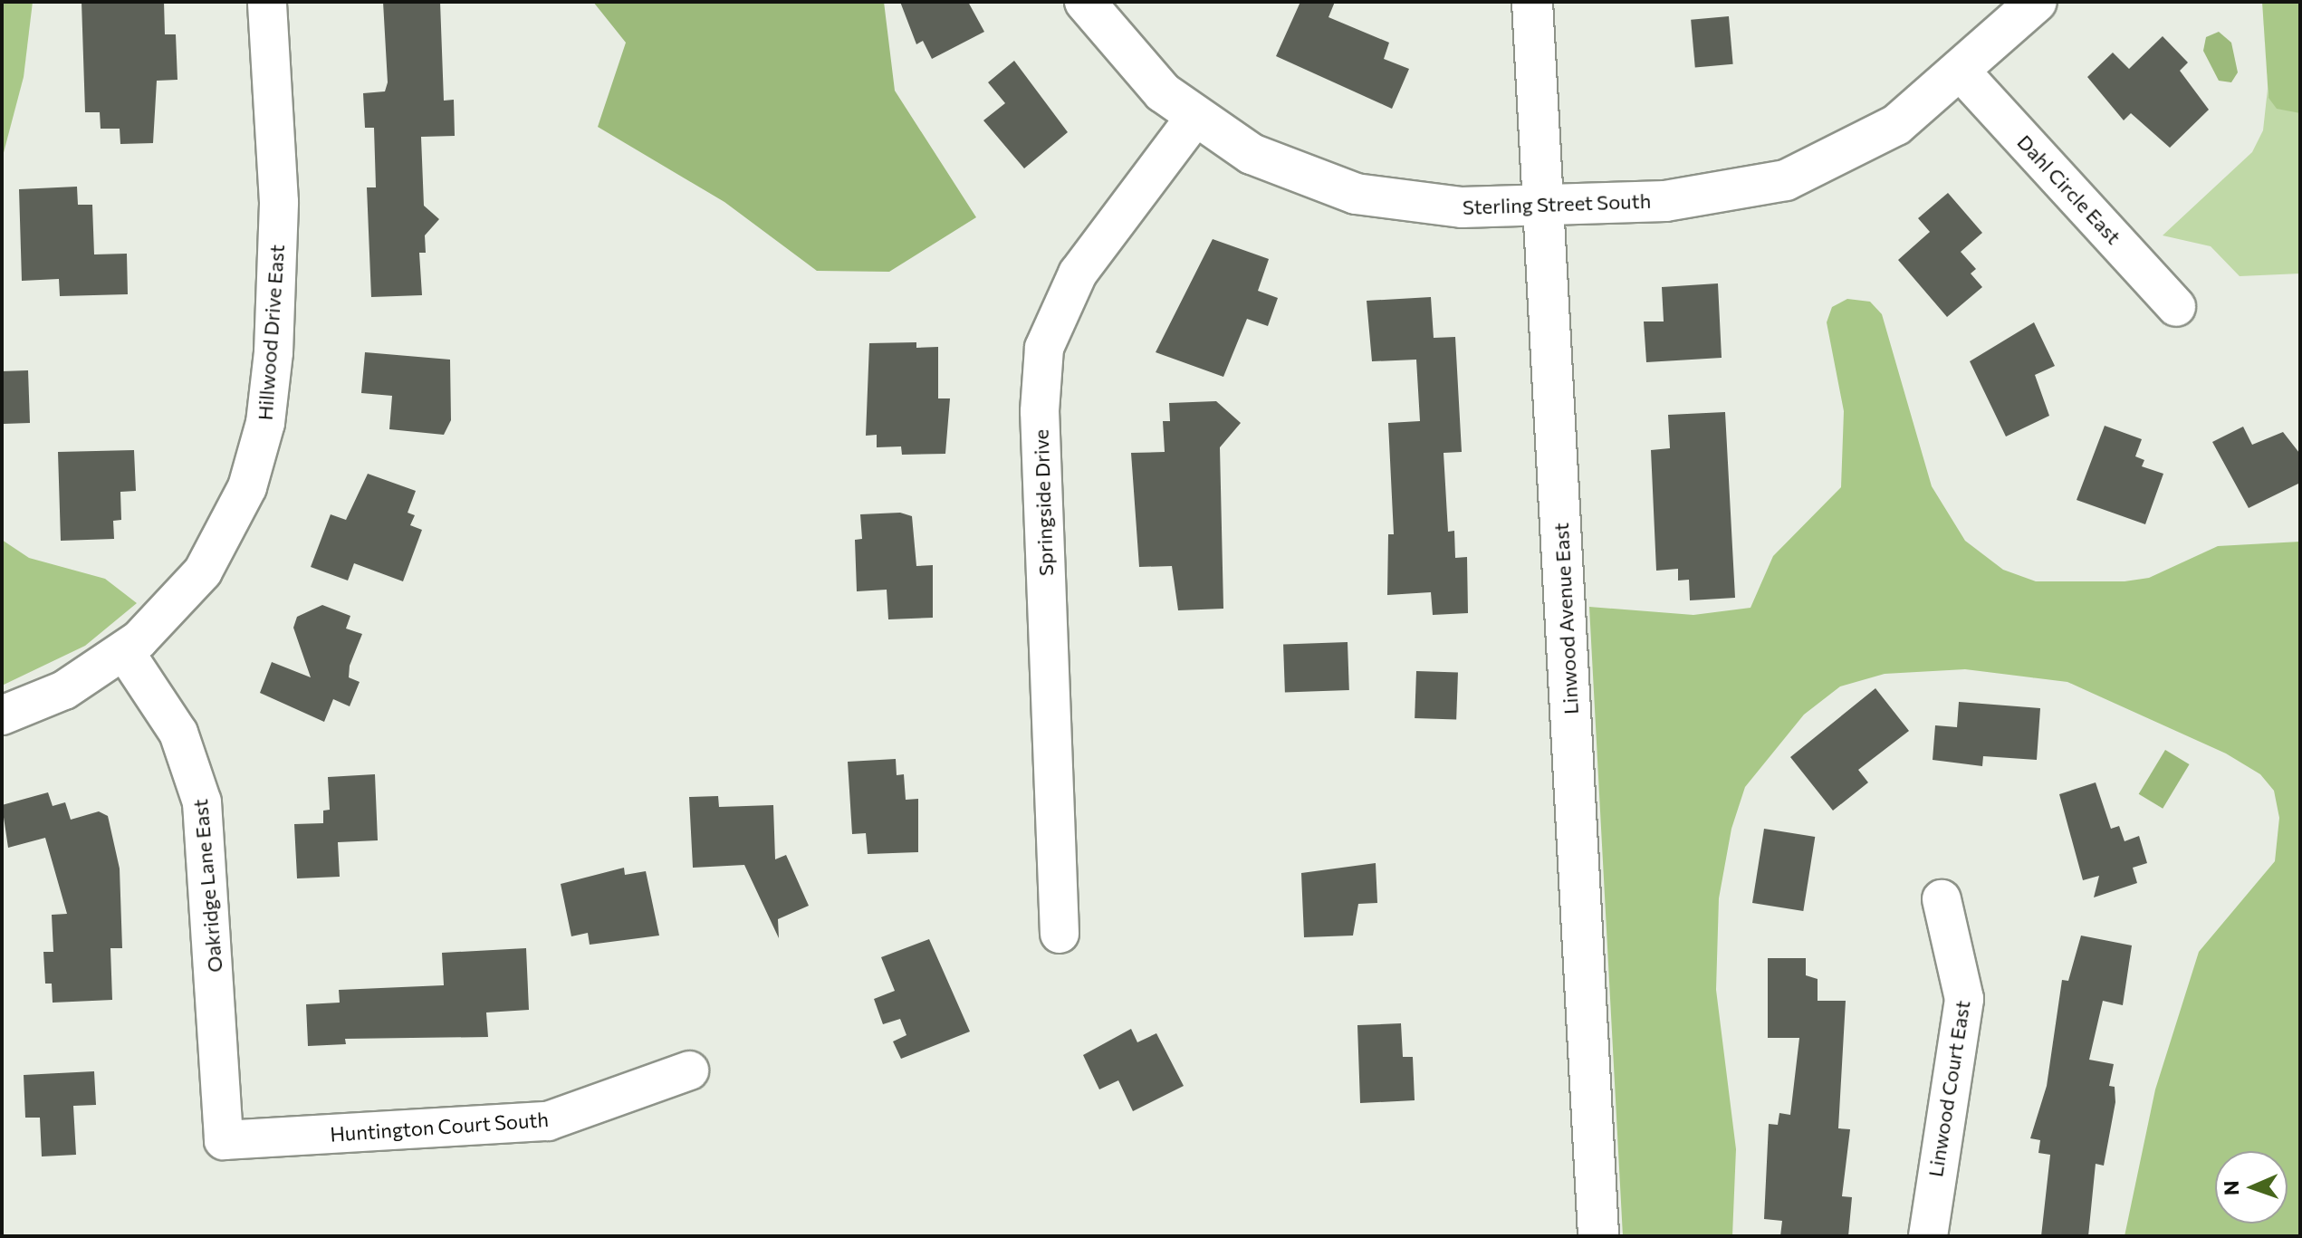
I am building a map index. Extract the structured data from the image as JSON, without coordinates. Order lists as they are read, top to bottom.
{
  "streets": {
    "street": [
      "Dahl Circle East",
      "Sterling Street South",
      "Hillwood Drive East",
      "Springside Drive",
      "Linwood Avenue East",
      "Oakridge Lane East",
      "Linwood Court East",
      "Huntington Court South"
    ]
  },
  "crossings": [
    ["Dahl Circle East", "Sterling Street South"],
    ["Sterling Street South", "Springside Drive"],
    ["Sterling Street South", "Linwood Avenue East"],
    ["Hillwood Drive East", "Oakridge Lane East"],
    ["Oakridge Lane East", "Huntington Court South"]
  ],
  "north": "left"
}
